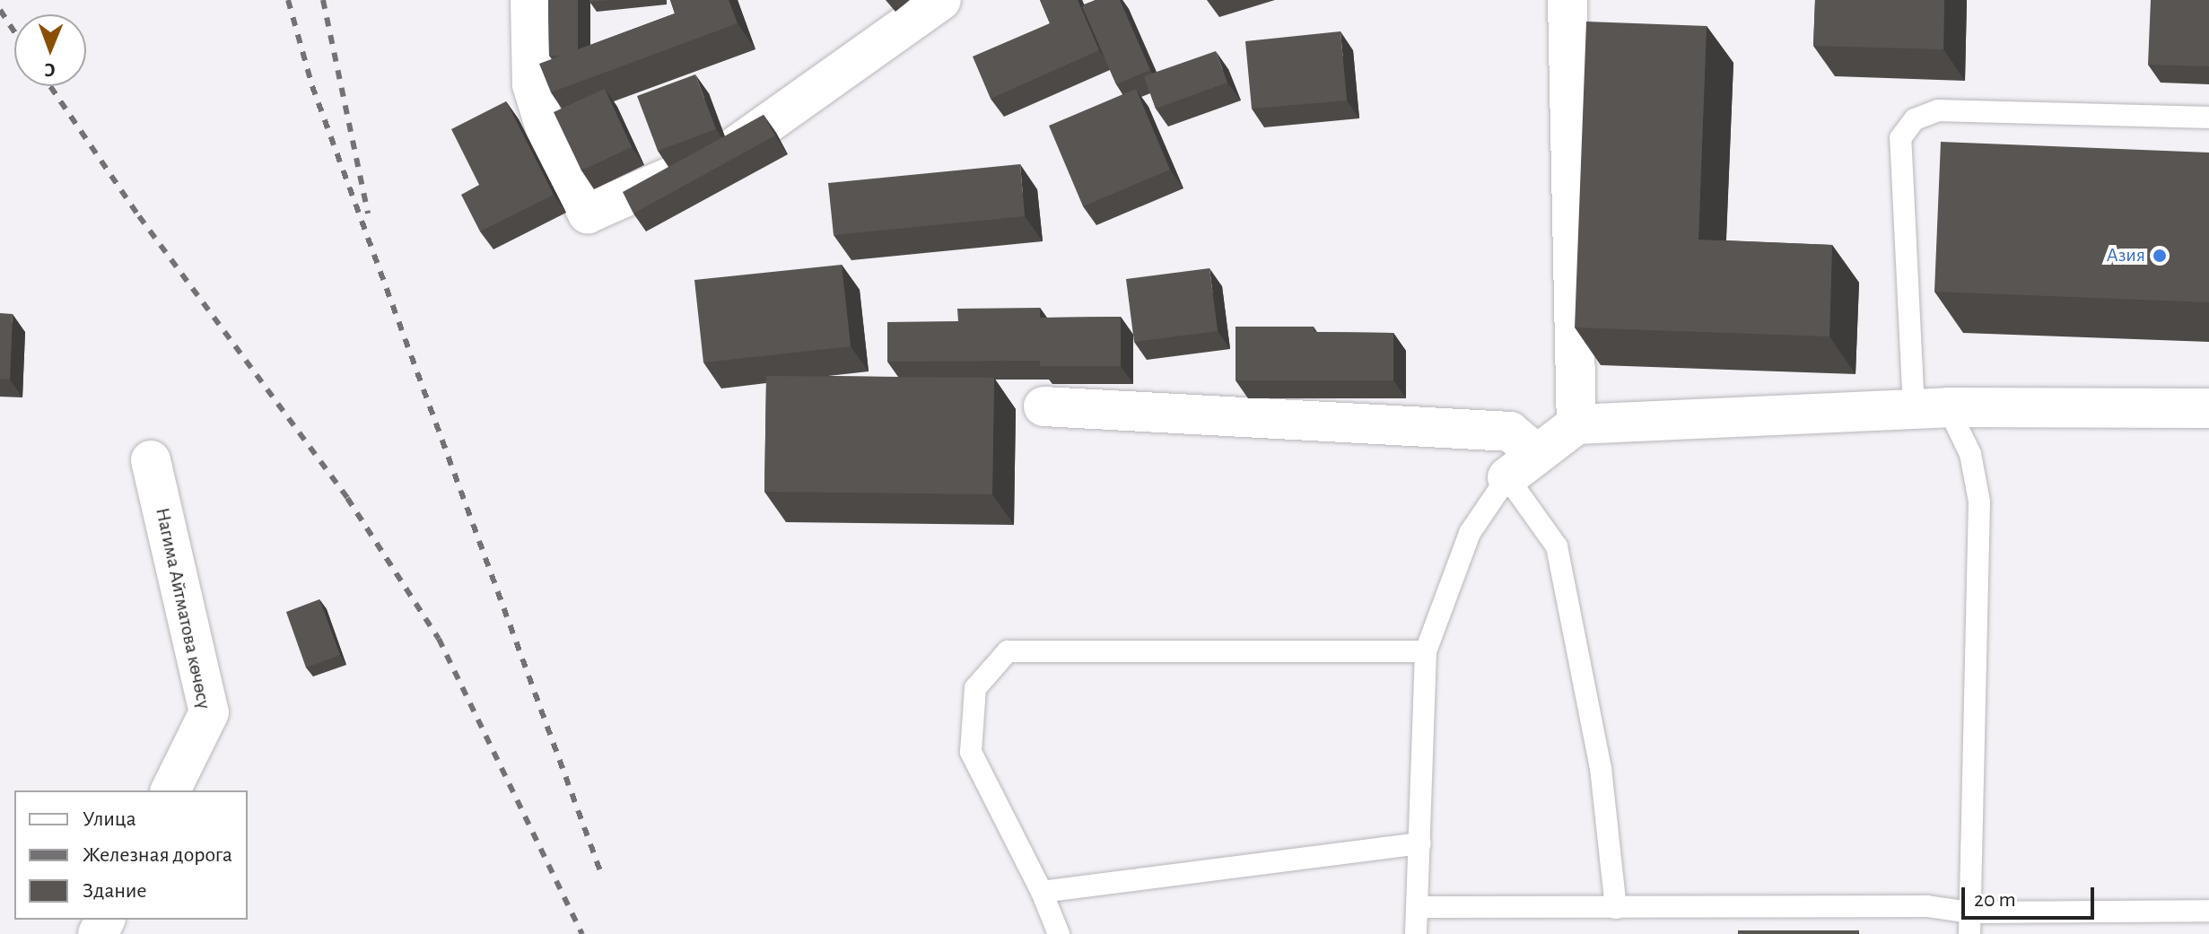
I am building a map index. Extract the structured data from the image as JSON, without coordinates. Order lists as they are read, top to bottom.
{
  "streets": {
    "street": ["Нагима Айтматова көчөсү"]
  },
  "places": ["Азия"],
  "legend": ["Улица", "Железная дорога", "Здание"],
  "scale_bar": "20 m",
  "north": "bottom"
}
